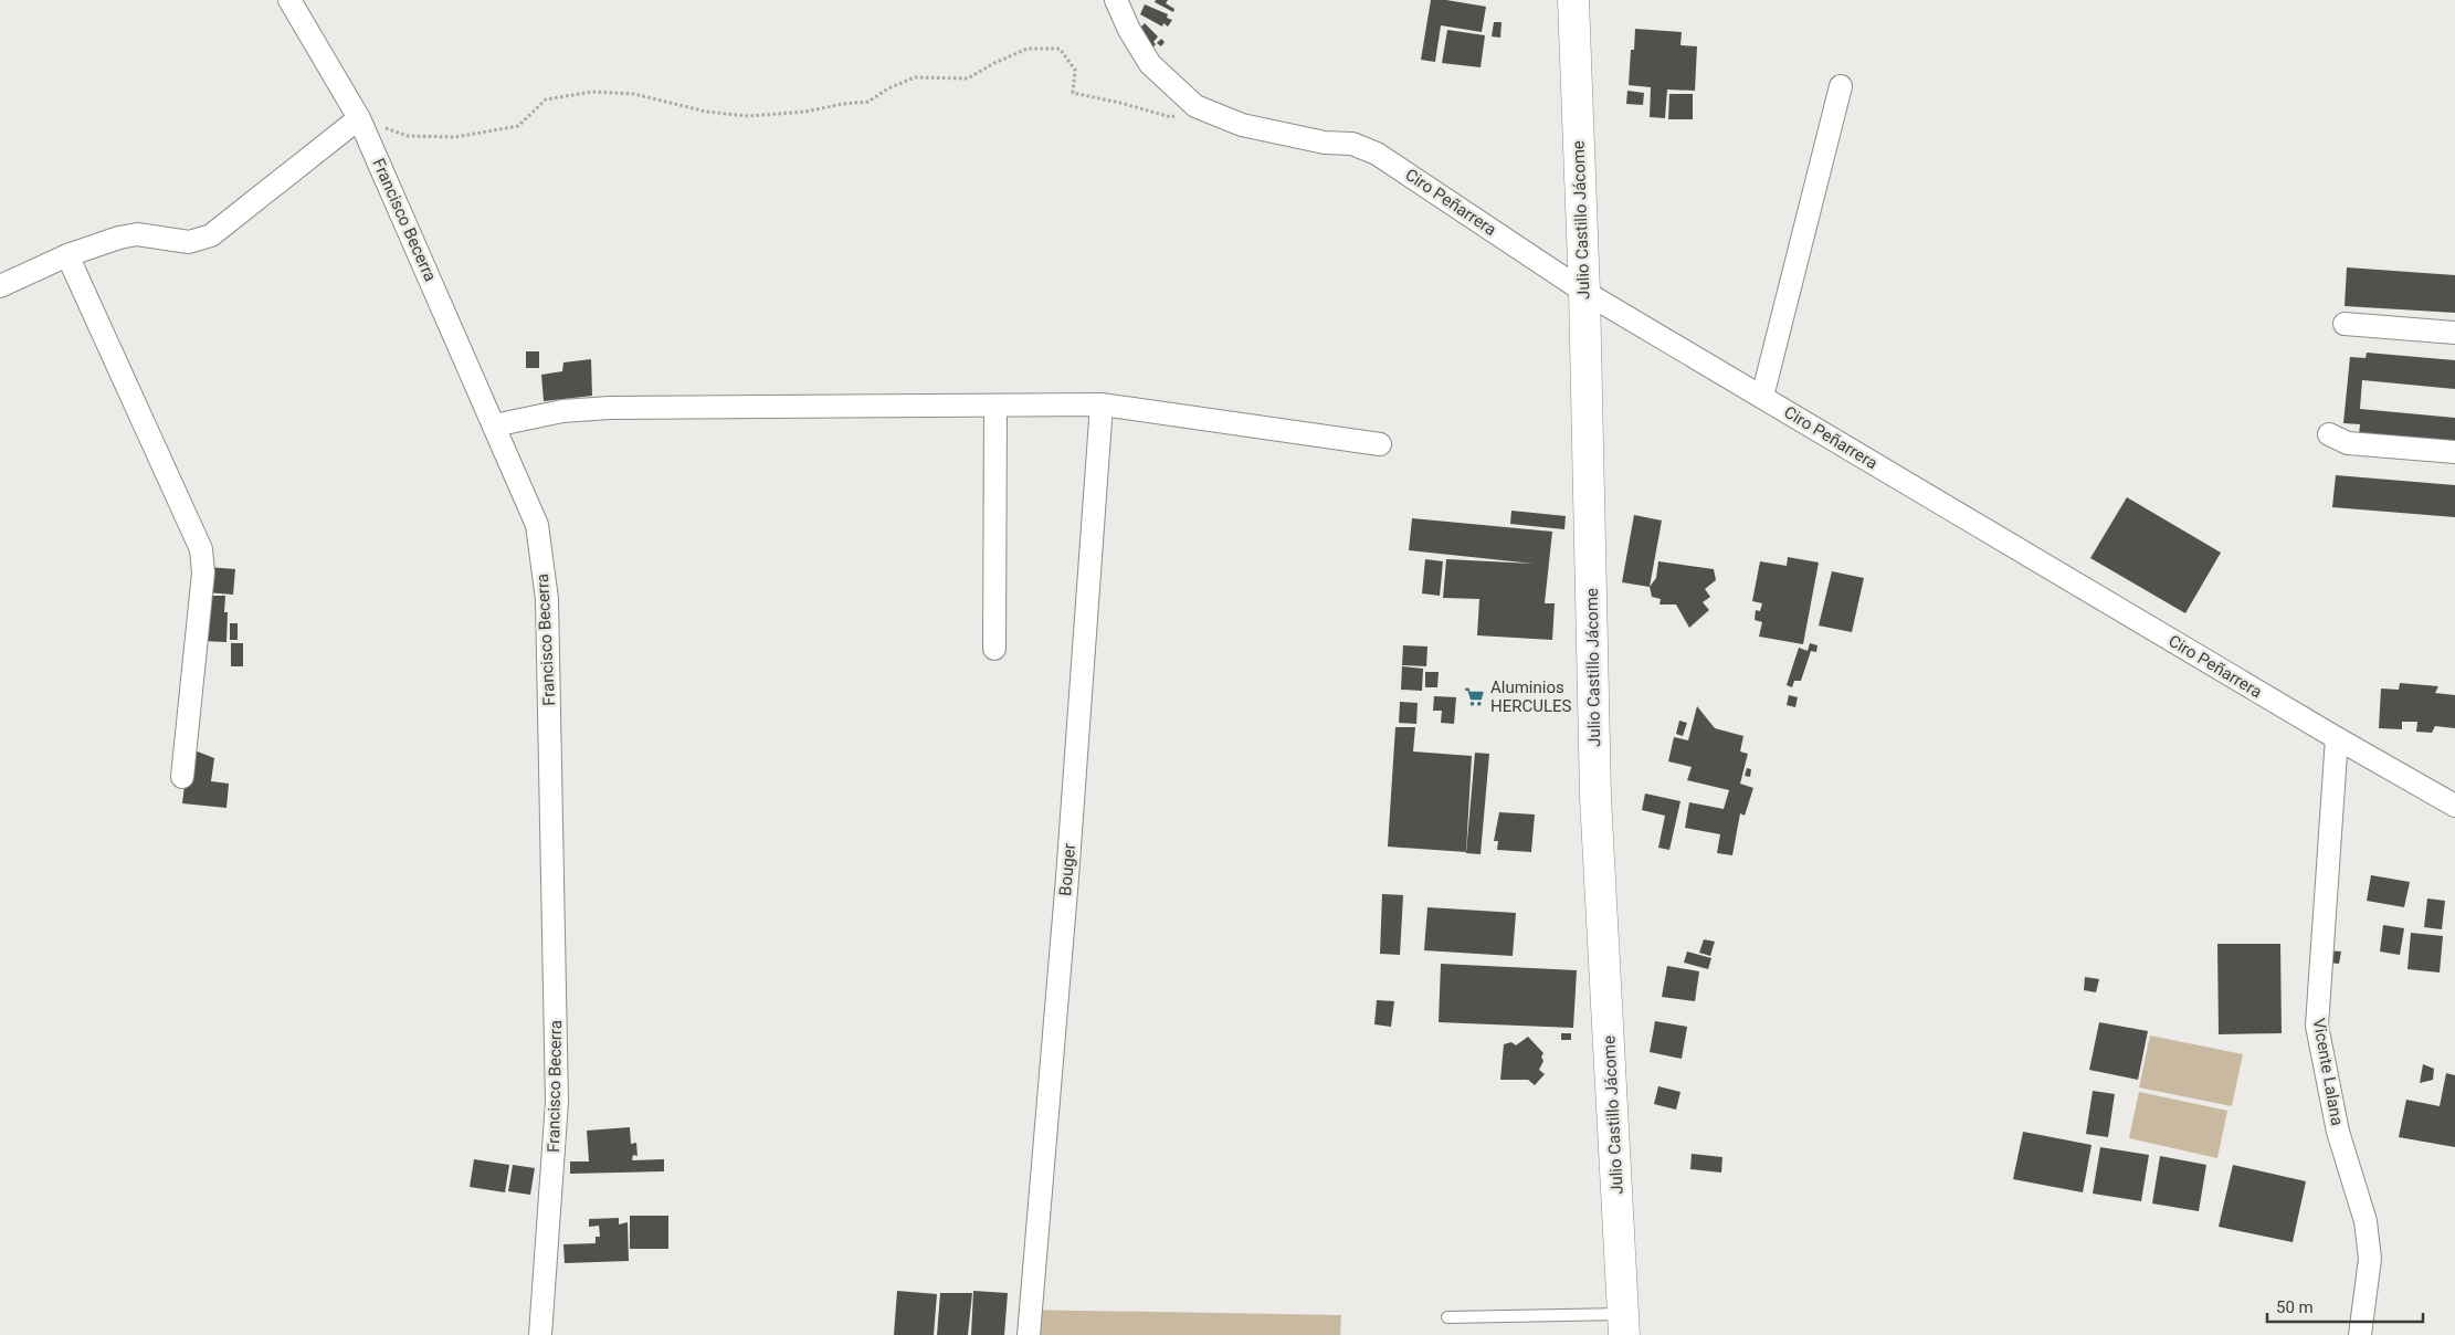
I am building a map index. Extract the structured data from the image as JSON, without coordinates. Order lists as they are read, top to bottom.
{
  "streets": {
    "main road": ["Julio Castillo Jácome"],
    "street": [
      "Ciro Peñarrera",
      "Francisco Becerra",
      "Bouger",
      "Vicente Lalana"
    ]
  },
  "crossings": [
    ["Ciro Peñarrera", "Julio Castillo Jácome"],
    ["Ciro Peñarrera", "Vicente Lalana"]
  ],
  "places": {
    "supermarket": ["Aluminios HERCULES"]
  },
  "scale_bar": "50 m"
}
